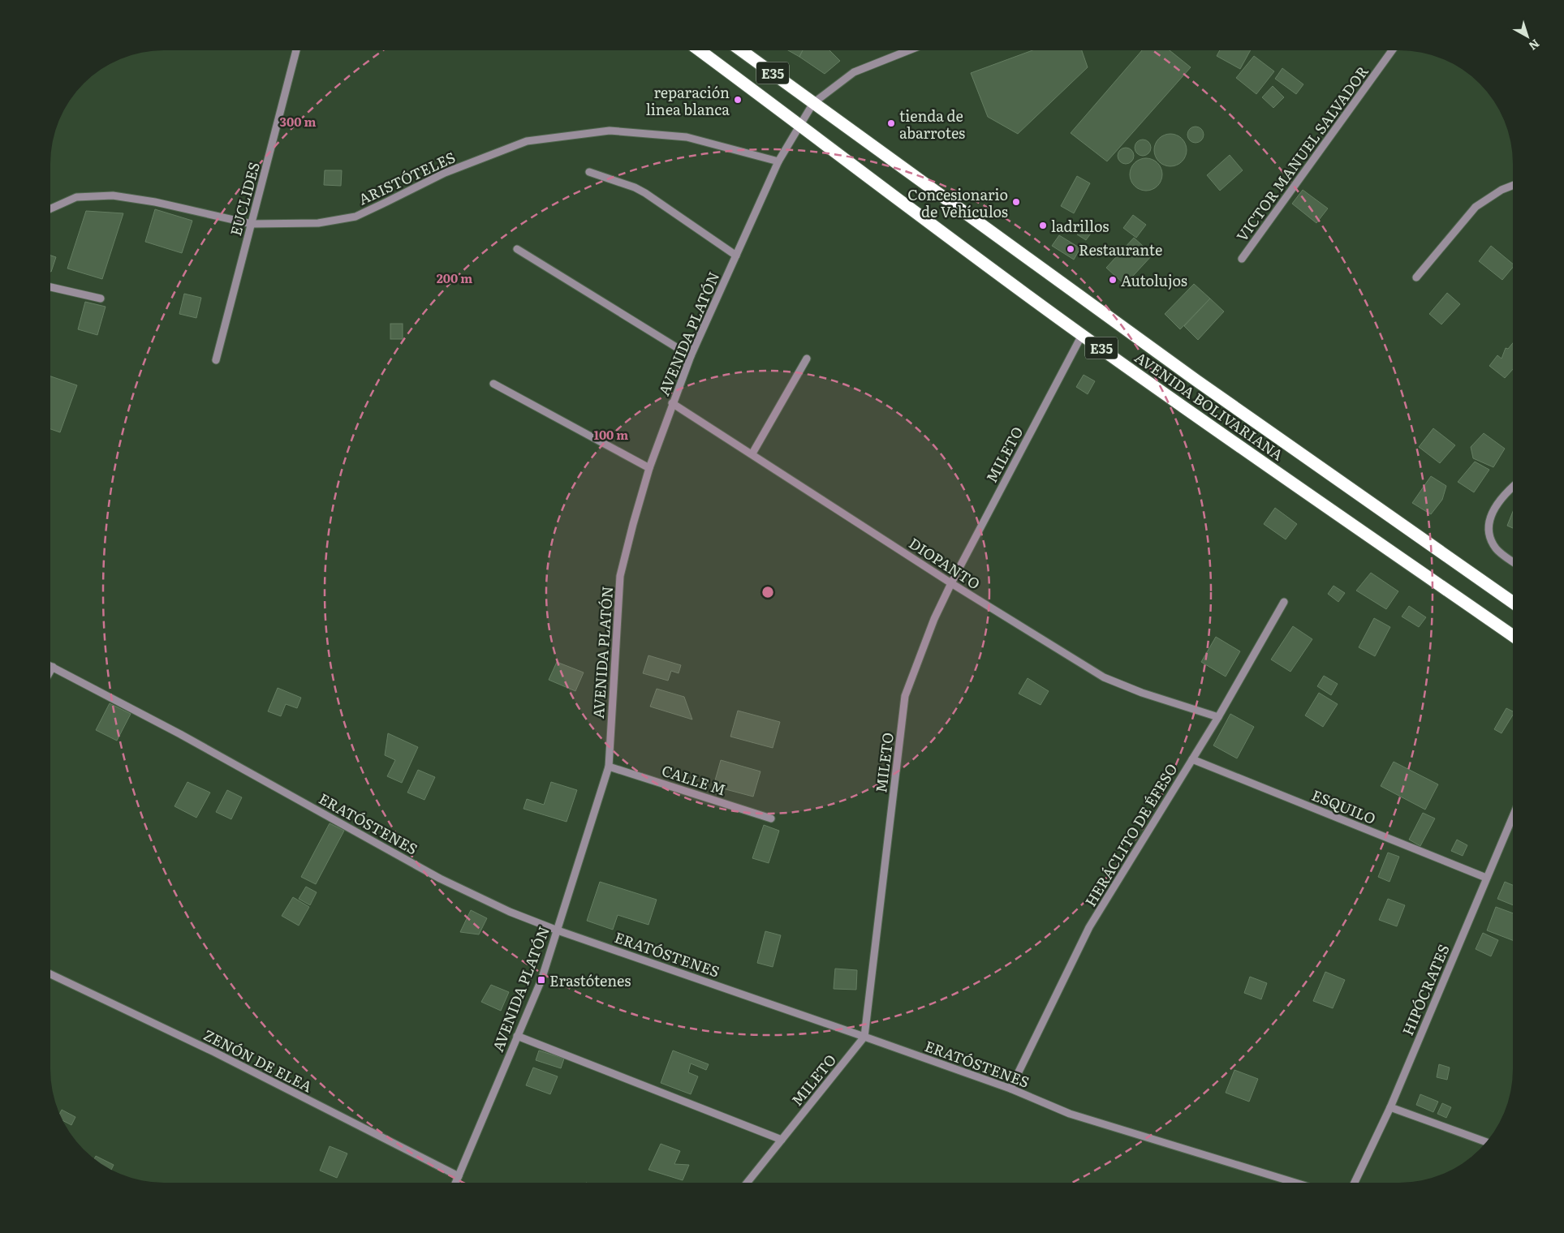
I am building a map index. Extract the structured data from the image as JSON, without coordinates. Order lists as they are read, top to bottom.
{
  "streets": {
    "highway": ["E35", "AVENIDA BOLIVARIANA"],
    "street": [
      "VICTOR MANUEL SALVADOR",
      "ARISTÓTELES",
      "EUCLIDES",
      "AVENIDA PLATÓN",
      "MILETO",
      "DIOPANTO",
      "CALLE M",
      "ESQUILO",
      "ERATÓSTENES",
      "HERÁCLITO DE ÉFESO",
      "HIPÓCRATES",
      "ZENÓN DE ELEA"
    ]
  },
  "crossings": [
    ["ARISTÓTELES", "EUCLIDES"],
    ["ARISTÓTELES", "AVENIDA PLATÓN"],
    ["AVENIDA PLATÓN", "AVENIDA BOLIVARIANA"],
    ["AVENIDA PLATÓN", "DIOPANTO"],
    ["AVENIDA PLATÓN", "CALLE M"],
    ["AVENIDA PLATÓN", "ERATÓSTENES"],
    ["AVENIDA PLATÓN", "ZENÓN DE ELEA"],
    ["AVENIDA BOLIVARIANA", "MILETO"],
    ["MILETO", "DIOPANTO"],
    ["MILETO", "ERATÓSTENES"],
    ["DIOPANTO", "HERÁCLITO DE ÉFESO"],
    ["ESQUILO", "HERÁCLITO DE ÉFESO"],
    ["ESQUILO", "HIPÓCRATES"],
    ["ERATÓSTENES", "HERÁCLITO DE ÉFESO"]
  ],
  "places": {
    "other": [
      "reparación linea blanca",
      "tienda de abarrotes",
      "Concesionario de Vehículos",
      "ladrillos",
      "Restaurante",
      "Autolujos"
    ],
    "transit": ["Erastótenes"]
  },
  "north": "bottom right",
  "rings": ["300 m", "200 m", "100 m"]
}
